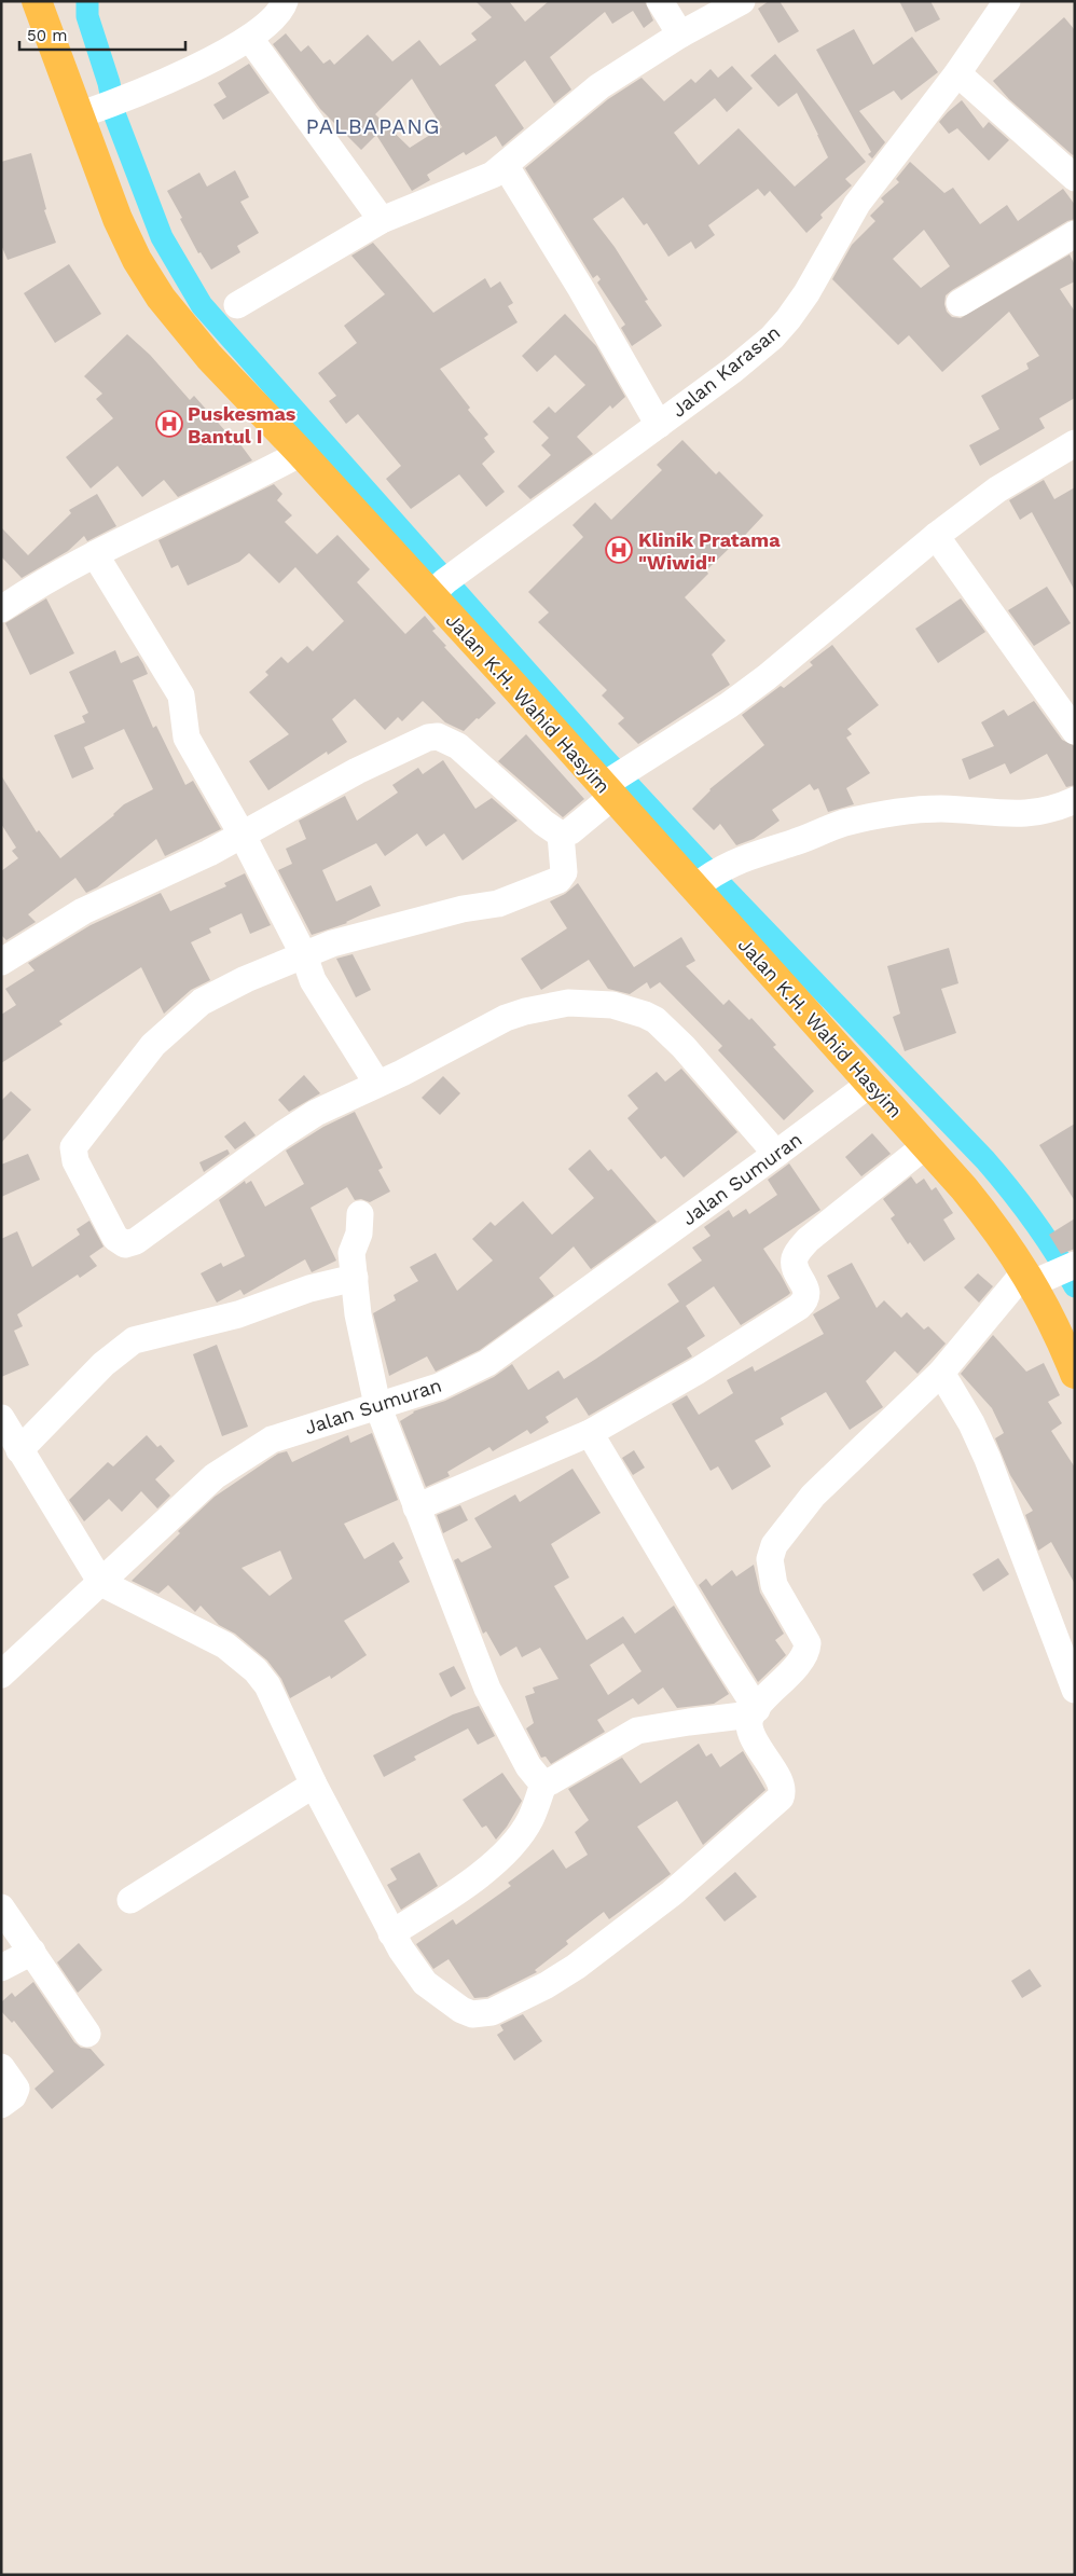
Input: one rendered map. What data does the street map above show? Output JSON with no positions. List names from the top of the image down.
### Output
{
  "streets": {
    "main road": ["Jalan K.H. Wahid Hasyim"],
    "street": ["Jalan Karasan", "Jalan Sumuran"]
  },
  "crossings": [
    ["Jalan Karasan", "Jalan K.H. Wahid Hasyim"],
    ["Jalan K.H. Wahid Hasyim", "Jalan Sumuran"]
  ],
  "districts": ["PALBAPANG"],
  "places": {
    "hospital": ["Puskesmas Bantul I", "Klinik Pratama \"Wiwid\""]
  },
  "scale_bar": "50 m"
}
